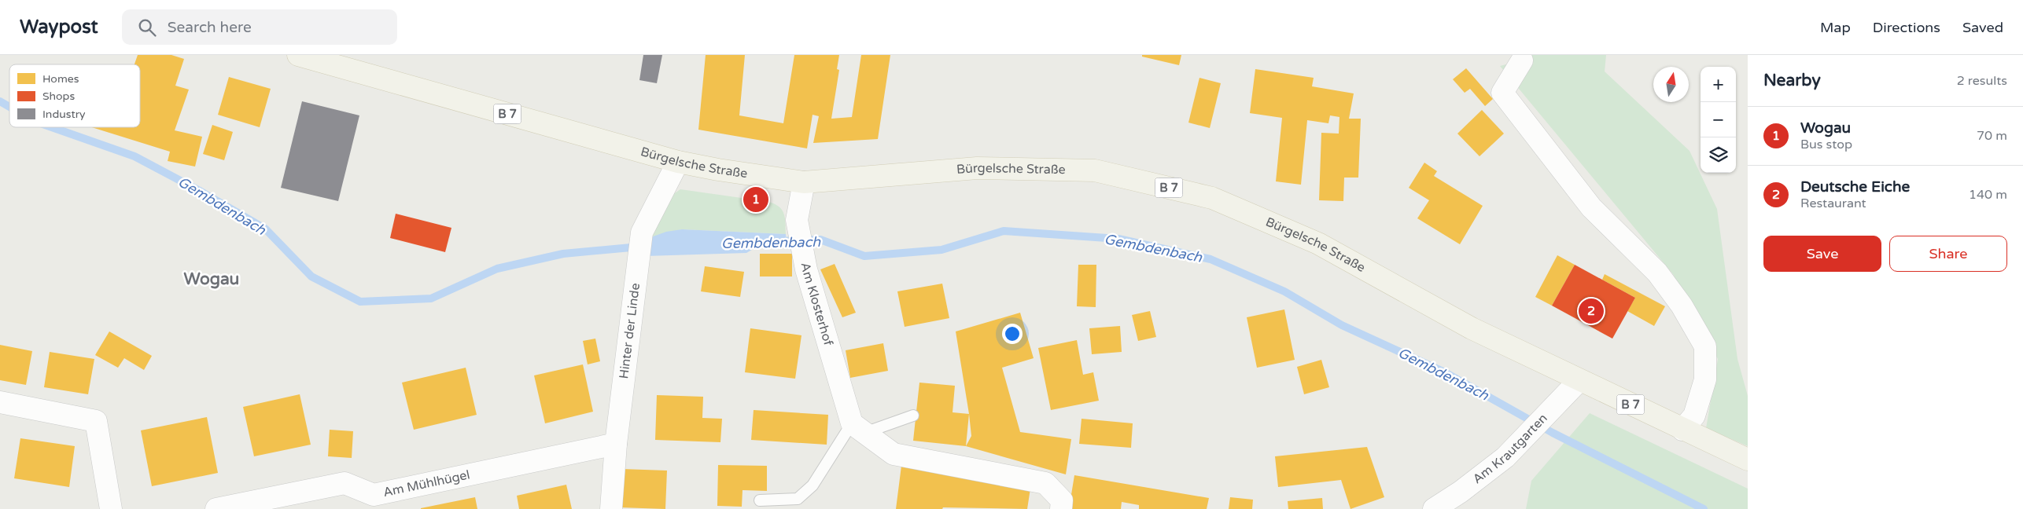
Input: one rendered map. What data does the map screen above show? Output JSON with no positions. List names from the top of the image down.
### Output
{
  "streets": {
    "main road": ["B 7", "Bürgelsche Straße"],
    "street": [
      "Am Klosterhof",
      "Hinter der Linde",
      "Am Krautgarten",
      "Am Mühlhügel"
    ]
  },
  "crossings": [
    ["B 7", "Bürgelsche Straße"],
    ["Bürgelsche Straße", "Am Klosterhof"],
    ["Bürgelsche Straße", "Hinter der Linde"],
    ["Bürgelsche Straße", "Am Krautgarten"],
    ["Hinter der Linde", "Am Mühlhügel"]
  ],
  "districts": ["Wogau"],
  "water": ["Gembdenbach"],
  "legend": ["Homes", "Shops", "Industry"],
  "north": "top",
  "page": {
    "header": "Waypost",
    "search": "Search here",
    "nav": ["Map", "Directions", "Saved"],
    "heading": ["Nearby", "2 results"],
    "map_buttons": ["+", "−"],
    "list": [
      {
        "mark": "1",
        "name": "Wogau",
        "note": "Bus stop",
        "value": "70 m"
      },
      {
        "mark": "2",
        "name": "Deutsche Eiche",
        "note": "Restaurant",
        "value": "140 m"
      }
    ],
    "pins": ["1", "2"],
    "buttons": ["Save", "Share"]
  }
}
